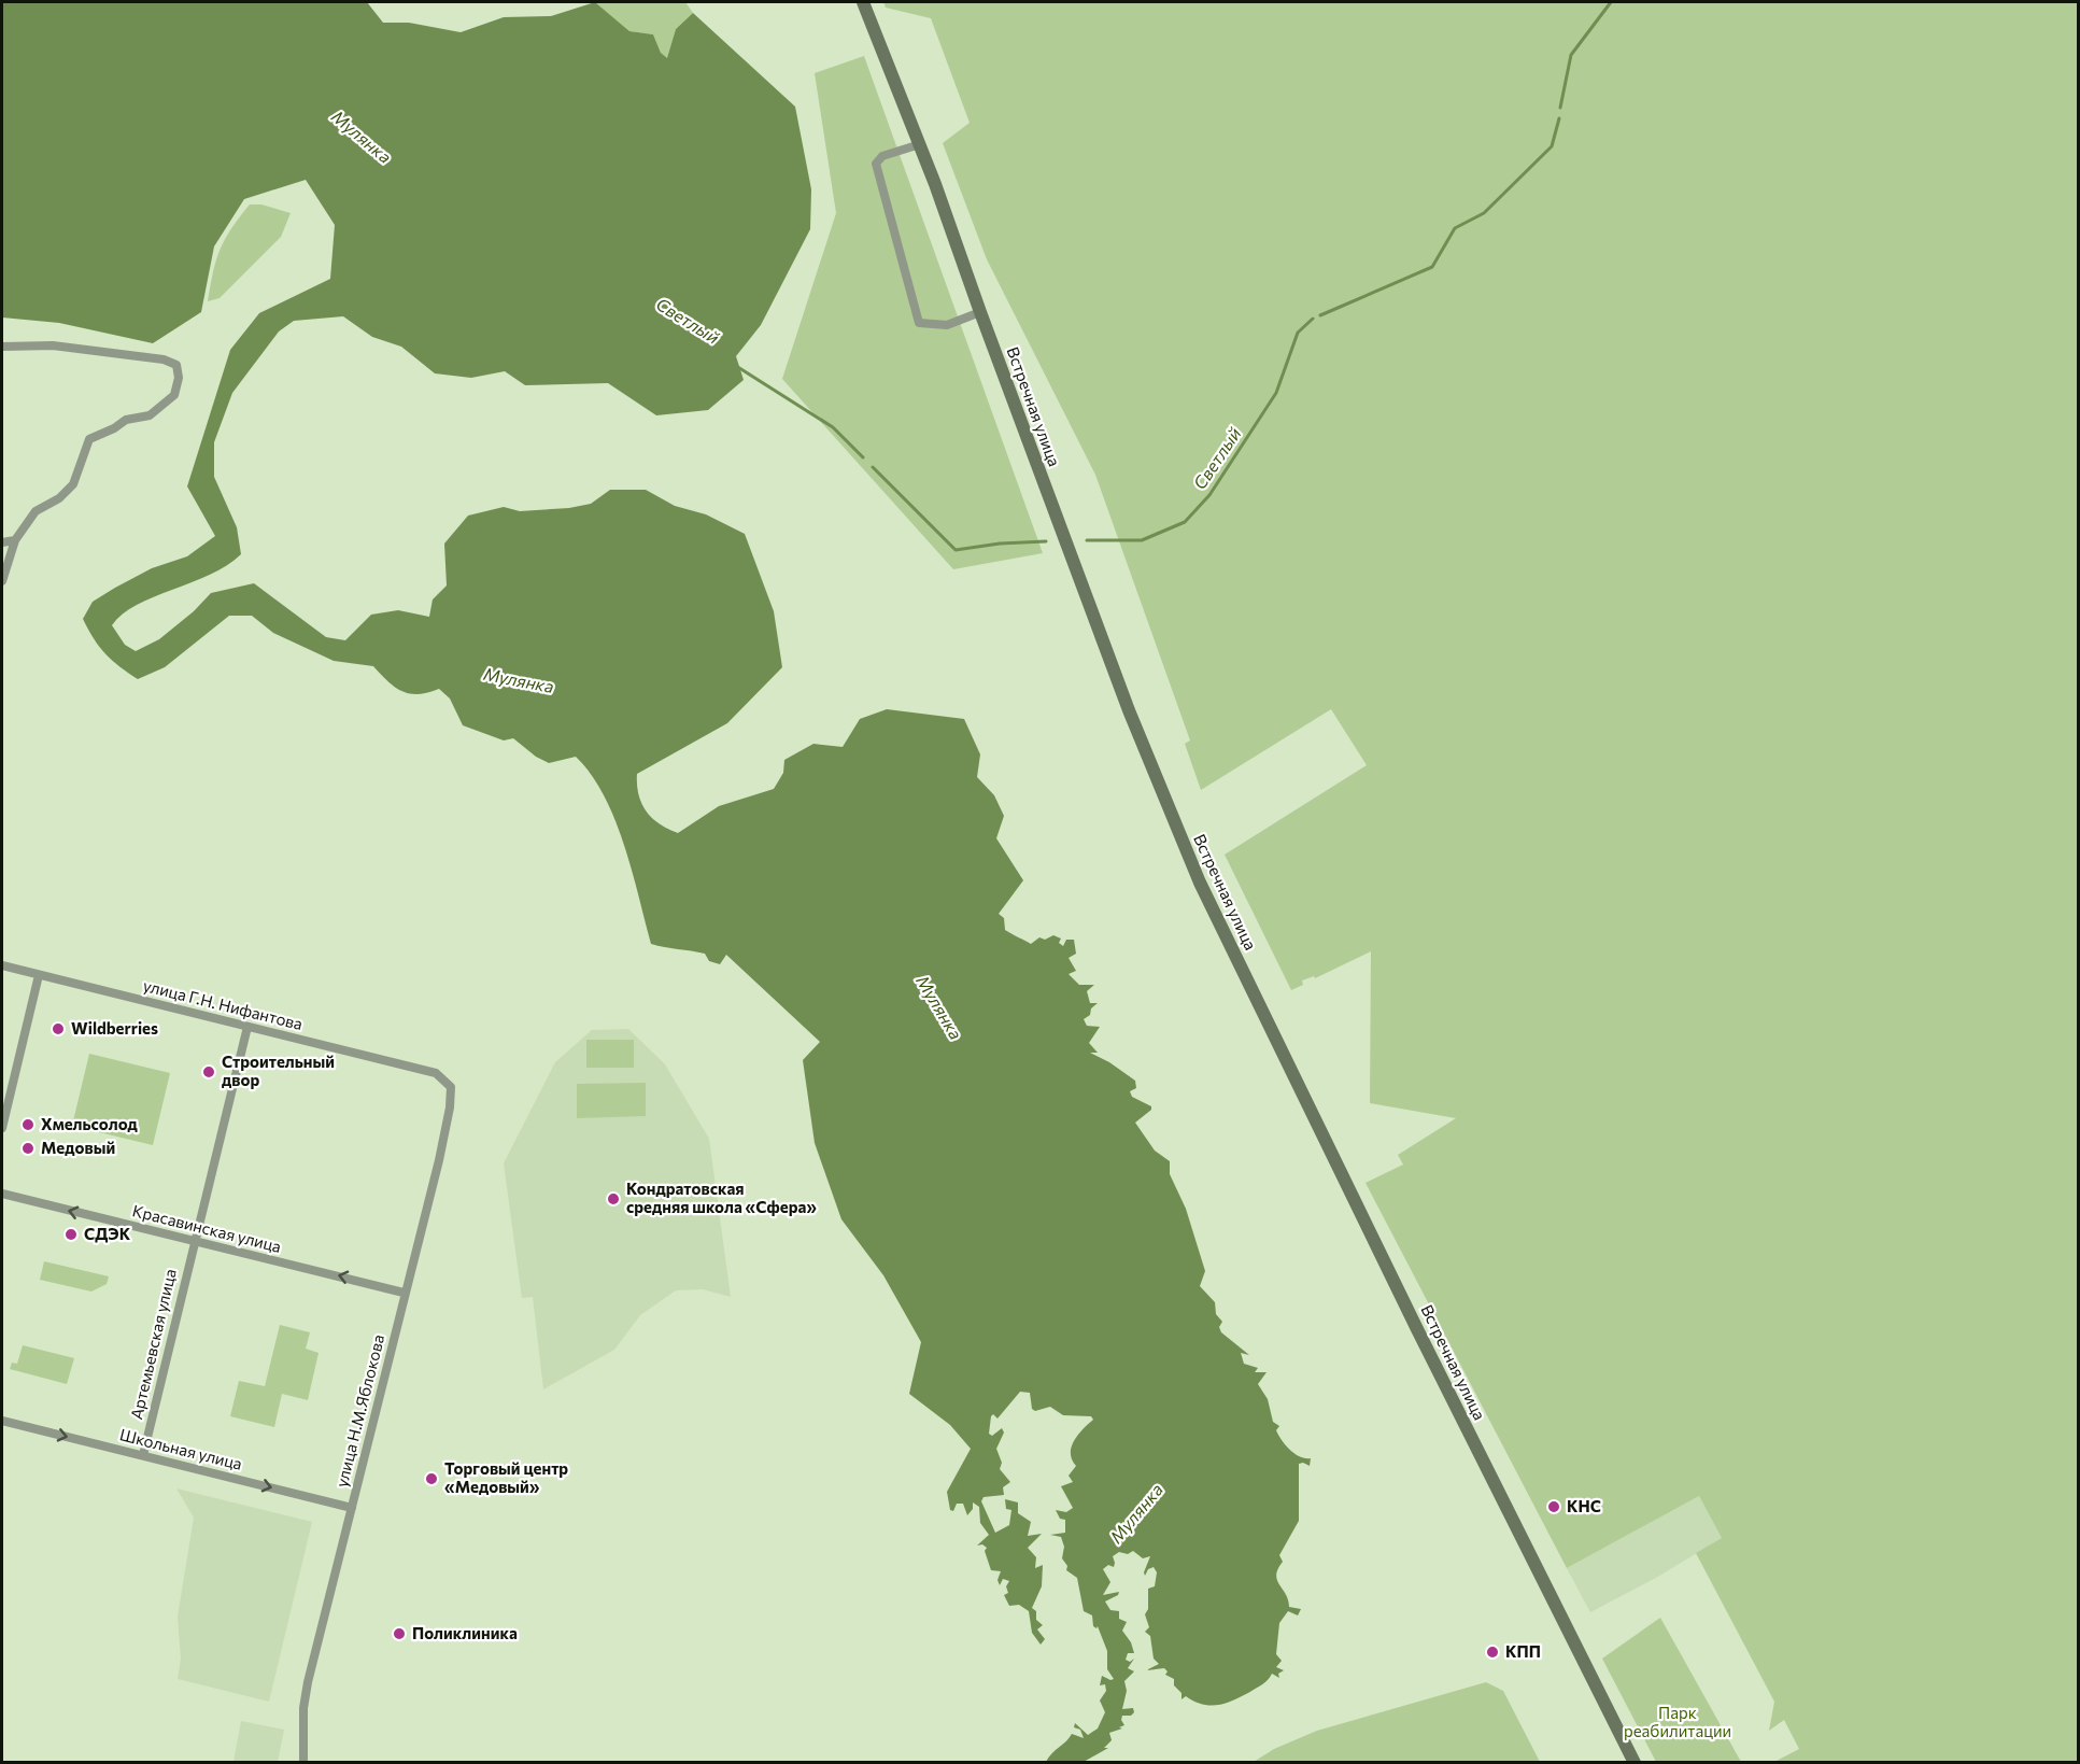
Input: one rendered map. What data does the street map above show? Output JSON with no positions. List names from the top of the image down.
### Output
{
  "streets": {
    "main road": ["Встречная улица"],
    "street": [
      "улица Г.Н. Нифантова",
      "Красавинская улица",
      "Артемьевская улица",
      "улица Н.М.Яблокова",
      "Школьная улица"
    ]
  },
  "crossings": [
    ["улица Г.Н. Нифантова", "Артемьевская улица"],
    ["улица Г.Н. Нифантова", "улица Н.М.Яблокова"],
    ["Красавинская улица", "Артемьевская улица"],
    ["Красавинская улица", "улица Н.М.Яблокова"],
    ["Артемьевская улица", "Школьная улица"],
    ["улица Н.М.Яблокова", "Школьная улица"]
  ],
  "one_way": ["Красавинская улица", "Школьная улица"],
  "water": ["Мулянка", "Светлый"],
  "parks": ["Парк реабилитации"],
  "places": [
    "Wildberries",
    "Строительный двор",
    "Хмельсолод",
    "Медовый",
    "Кондратовская средняя школа «Сфера»",
    "СДЭК",
    "Торговый центр «Медовый»",
    "КНС",
    "Поликлиника",
    "КПП"
  ]
}
